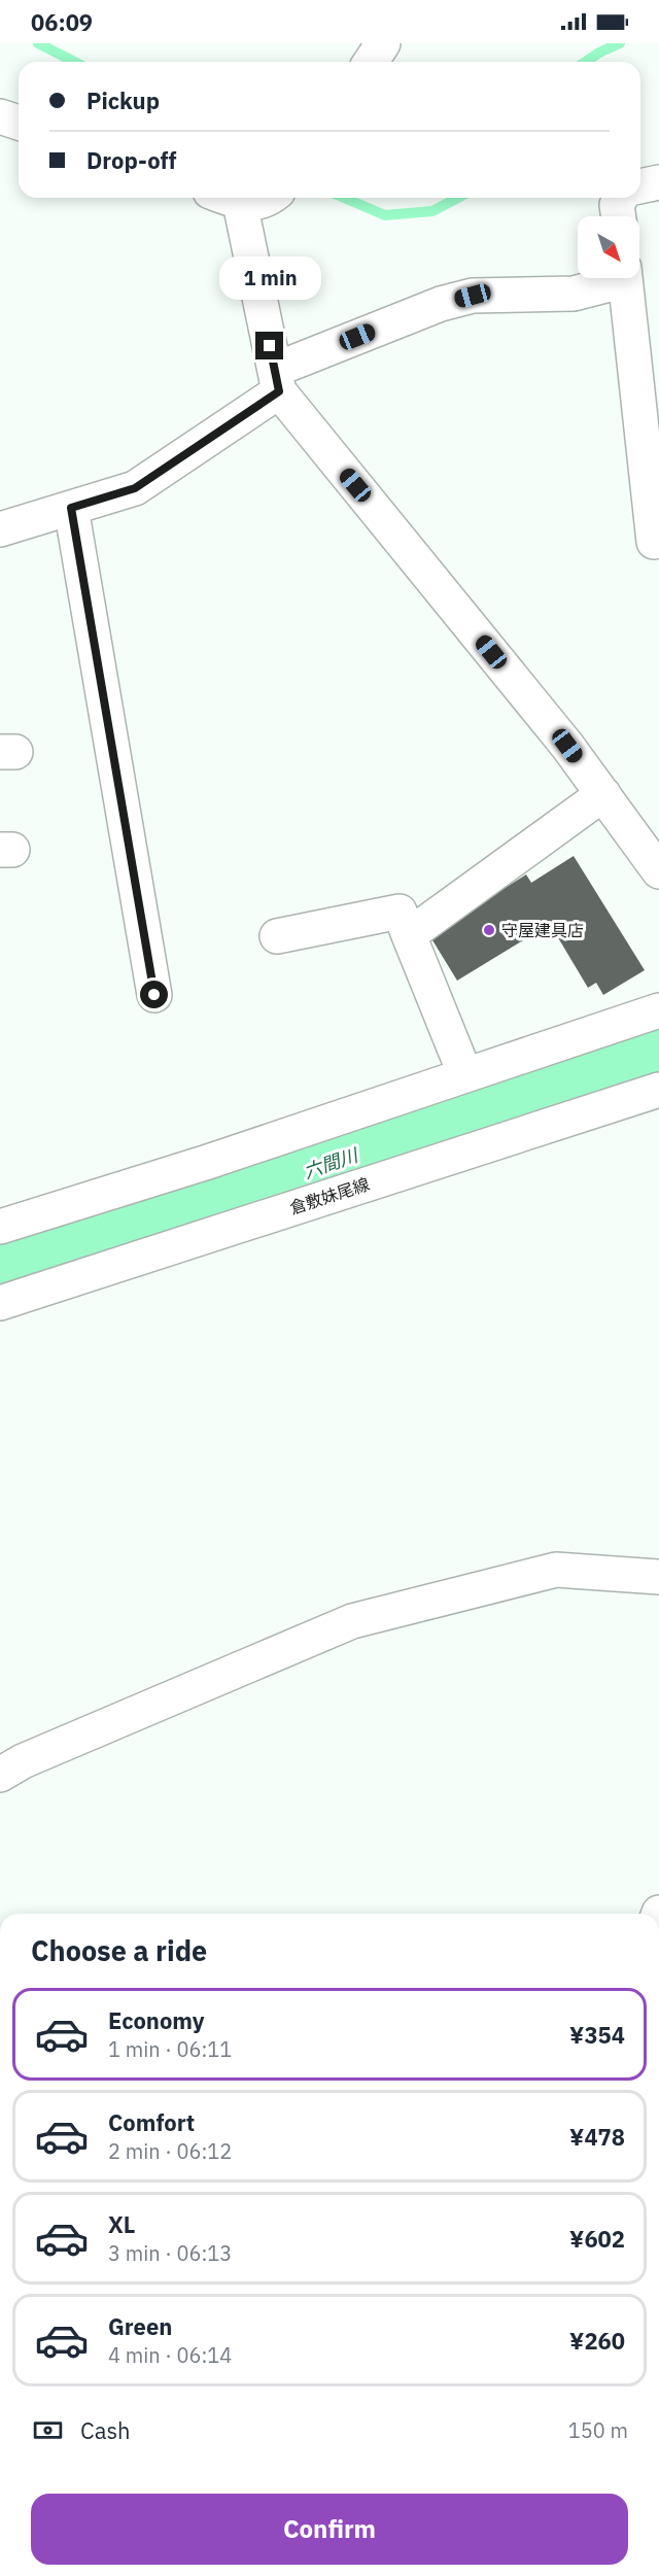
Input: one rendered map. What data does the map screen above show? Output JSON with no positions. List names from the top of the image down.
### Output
{
  "streets": {
    "street": ["倉敷妹尾線"]
  },
  "water": ["六間川"],
  "places": ["守屋建具店"],
  "north": "bottom right",
  "page": {
    "status": "06:09",
    "banner": ["Pickup", "Drop-off"],
    "bubble": "1 min",
    "heading": "Choose a ride",
    "list": [
      {
        "name": "Economy",
        "note": "1 min · 06:11",
        "value": "¥354"
      },
      {
        "name": "Comfort",
        "note": "2 min · 06:12",
        "value": "¥478"
      },
      {
        "name": "XL",
        "note": "3 min · 06:13",
        "value": "¥602"
      },
      {
        "name": "Green",
        "note": "4 min · 06:14",
        "value": "¥260"
      }
    ],
    "pay": ["Cash", "150 m"],
    "buttons": "Confirm"
  }
}
